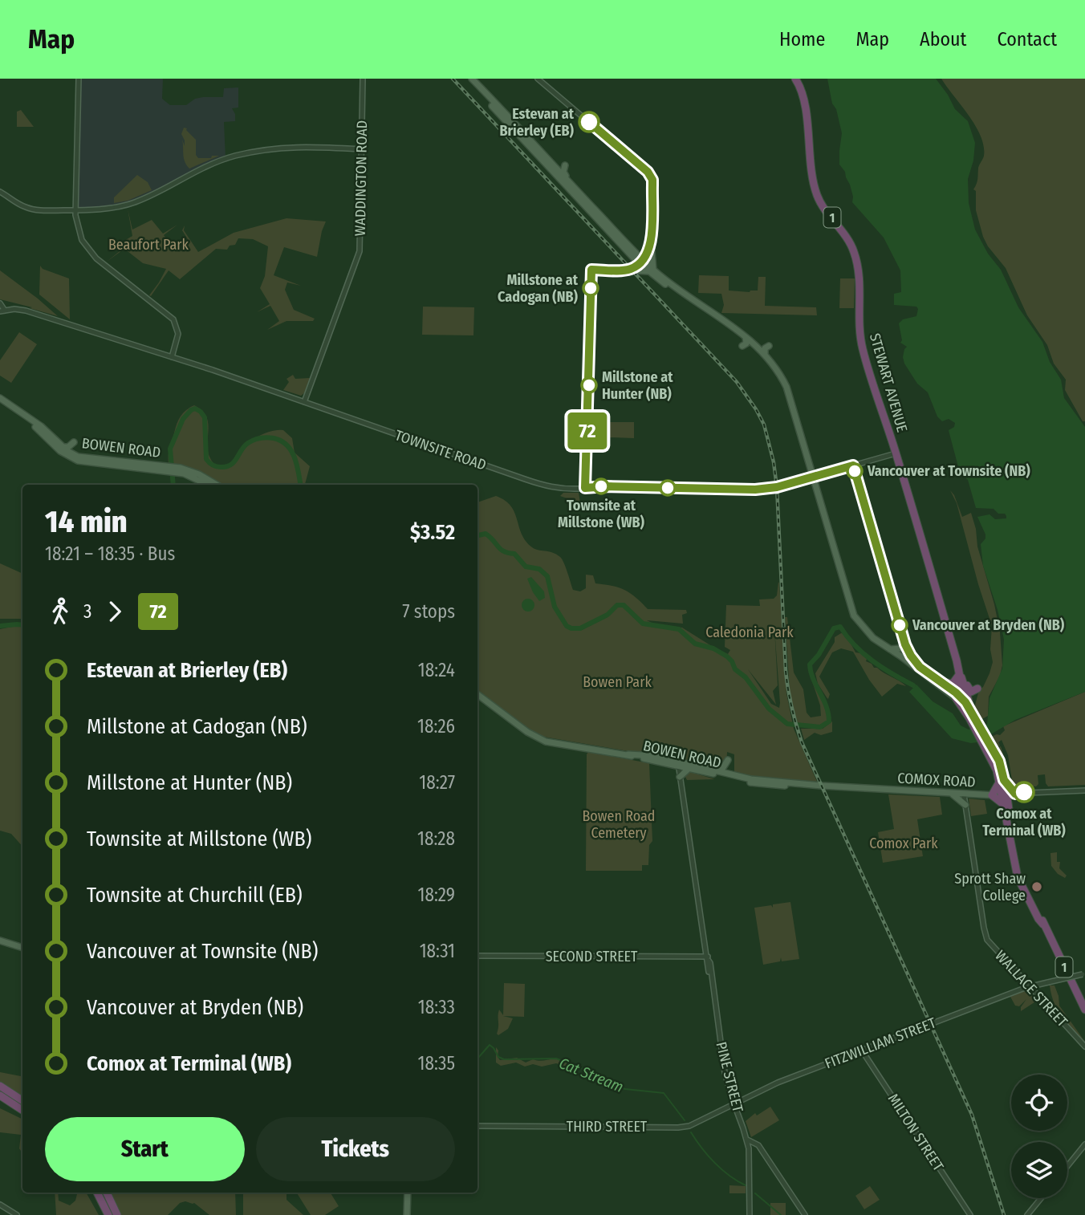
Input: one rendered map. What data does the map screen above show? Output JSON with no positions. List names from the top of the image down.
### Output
{
  "streets": {
    "highway": ["1", "STEWART AVENUE"],
    "main road": ["BOWEN ROAD", "COMOX ROAD"],
    "street": [
      "WADDINGTON ROAD",
      "TOWNSITE ROAD",
      "SECOND STREET",
      "WALLACE STREET",
      "FITZWILLIAM STREET",
      "PINE STREET",
      "THIRD STREET",
      "MILTON STREET"
    ]
  },
  "crossings": [
    ["WADDINGTON ROAD", "TOWNSITE ROAD"],
    ["1", "STEWART AVENUE"],
    ["1", "COMOX ROAD"],
    ["STEWART AVENUE", "TOWNSITE ROAD"],
    ["BOWEN ROAD", "COMOX ROAD"],
    ["BOWEN ROAD", "PINE STREET"],
    ["COMOX ROAD", "WALLACE STREET"],
    ["SECOND STREET", "PINE STREET"],
    ["WALLACE STREET", "FITZWILLIAM STREET"],
    ["FITZWILLIAM STREET", "PINE STREET"],
    ["FITZWILLIAM STREET", "THIRD STREET"],
    ["FITZWILLIAM STREET", "MILTON STREET"],
    ["PINE STREET", "THIRD STREET"]
  ],
  "water": ["Cat Stream"],
  "parks": [
    "Beaufort Park",
    "Caledonia Park",
    "Bowen Park",
    "Bowen Road Cemetery",
    "Comox Park"
  ],
  "places": [
    "Estevan at Brierley (EB)",
    "Millstone at Cadogan (NB)",
    "Millstone at Hunter (NB)",
    "Vancouver at Townsite (NB)",
    "Townsite at Millstone (WB)",
    "Vancouver at Bryden (NB)",
    "Comox at Terminal (WB)",
    "Sprott Shaw College"
  ],
  "lines": ["bus line 72"],
  "page": {
    "header": "Map",
    "nav": [
      "Home",
      "Map",
      "About",
      "Contact"
    ],
    "on_map": "72",
    "heading": ["14 min", "18:21 – 18:35 · Bus", "$3.52"],
    "legs": ["3", "72", "7 stops"],
    "list": [
      {
        "name": "Estevan at Brierley (EB)",
        "value": "18:24"
      },
      {
        "name": "Millstone at Cadogan (NB)",
        "value": "18:26"
      },
      {
        "name": "Millstone at Hunter (NB)",
        "value": "18:27"
      },
      {
        "name": "Townsite at Millstone (WB)",
        "value": "18:28"
      },
      {
        "name": "Townsite at Churchill (EB)",
        "value": "18:29"
      },
      {
        "name": "Vancouver at Townsite (NB)",
        "value": "18:31"
      },
      {
        "name": "Vancouver at Bryden (NB)",
        "value": "18:33"
      },
      {
        "name": "Comox at Terminal (WB)",
        "value": "18:35"
      }
    ],
    "buttons": ["Start", "Tickets"]
  }
}
